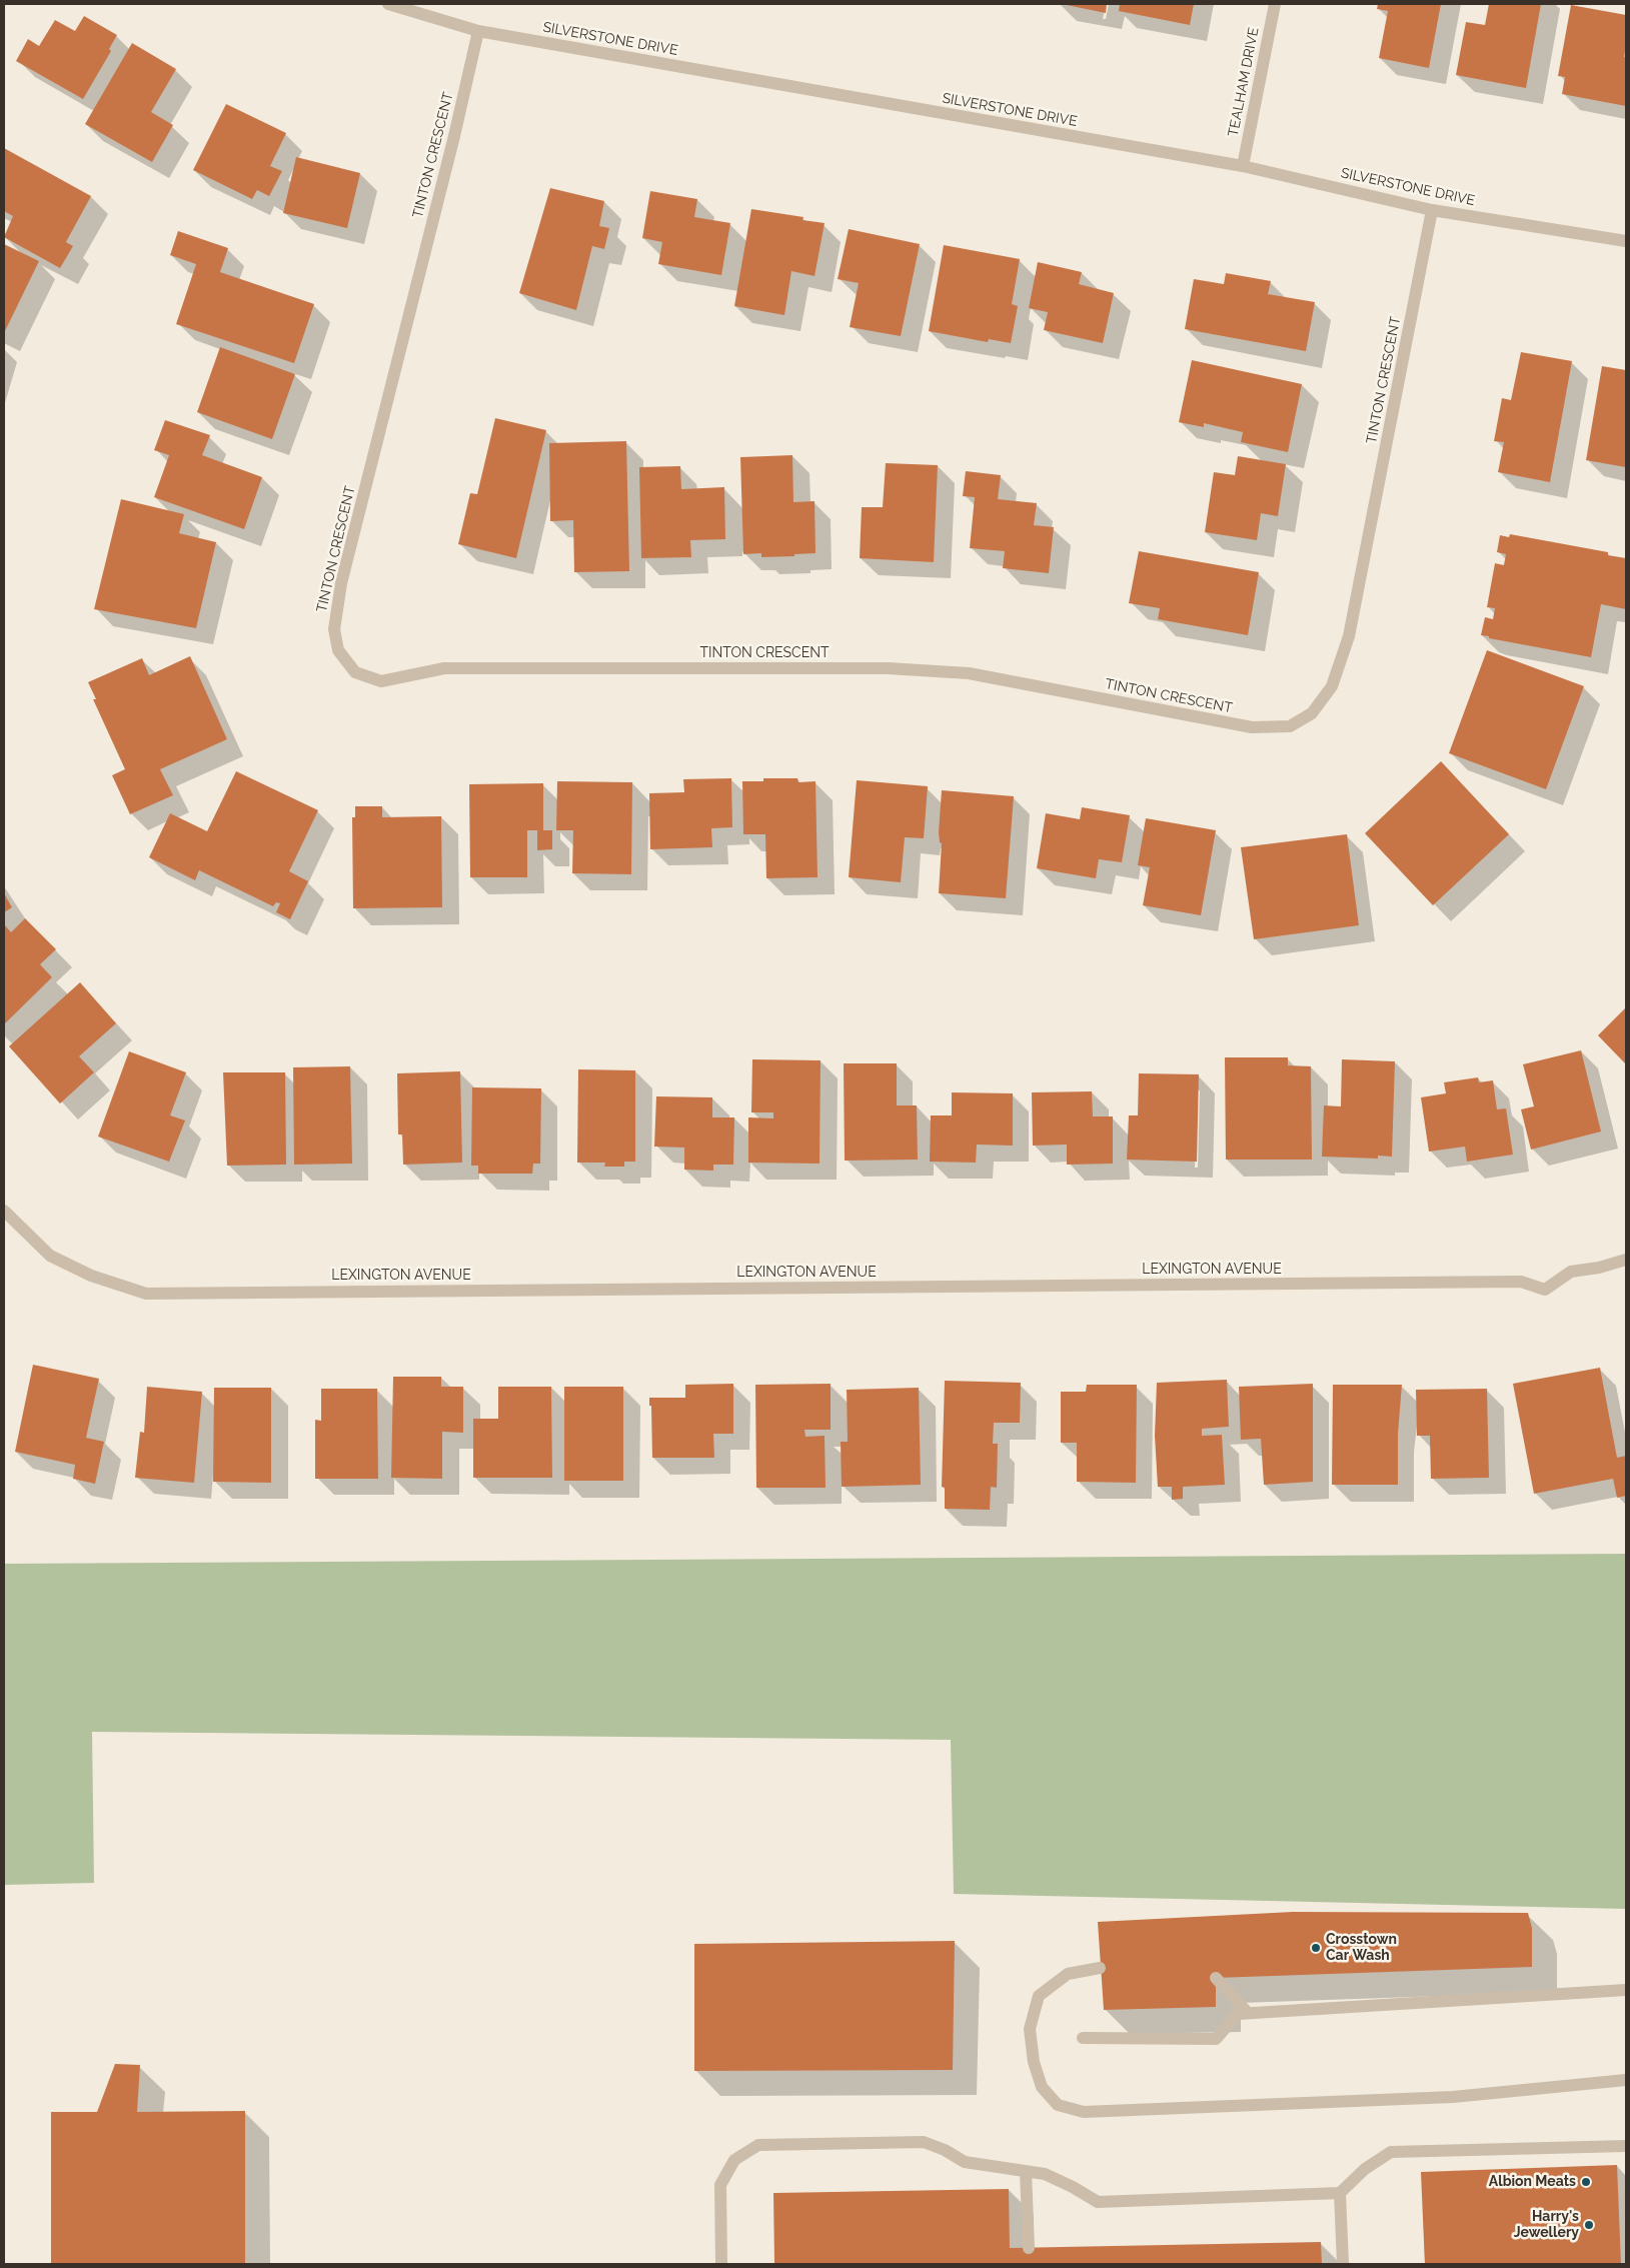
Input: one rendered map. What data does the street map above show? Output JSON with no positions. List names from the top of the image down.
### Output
{
  "streets": {
    "street": [
      "SILVERSTONE DRIVE",
      "TEALHAM DRIVE",
      "TINTON CRESCENT",
      "LEXINGTON AVENUE"
    ]
  },
  "crossings": [
    ["SILVERSTONE DRIVE", "TEALHAM DRIVE"],
    ["SILVERSTONE DRIVE", "TINTON CRESCENT"]
  ],
  "places": ["Crosstown Car Wash", "Albion Meats", "Harry's Jewellery"]
}
